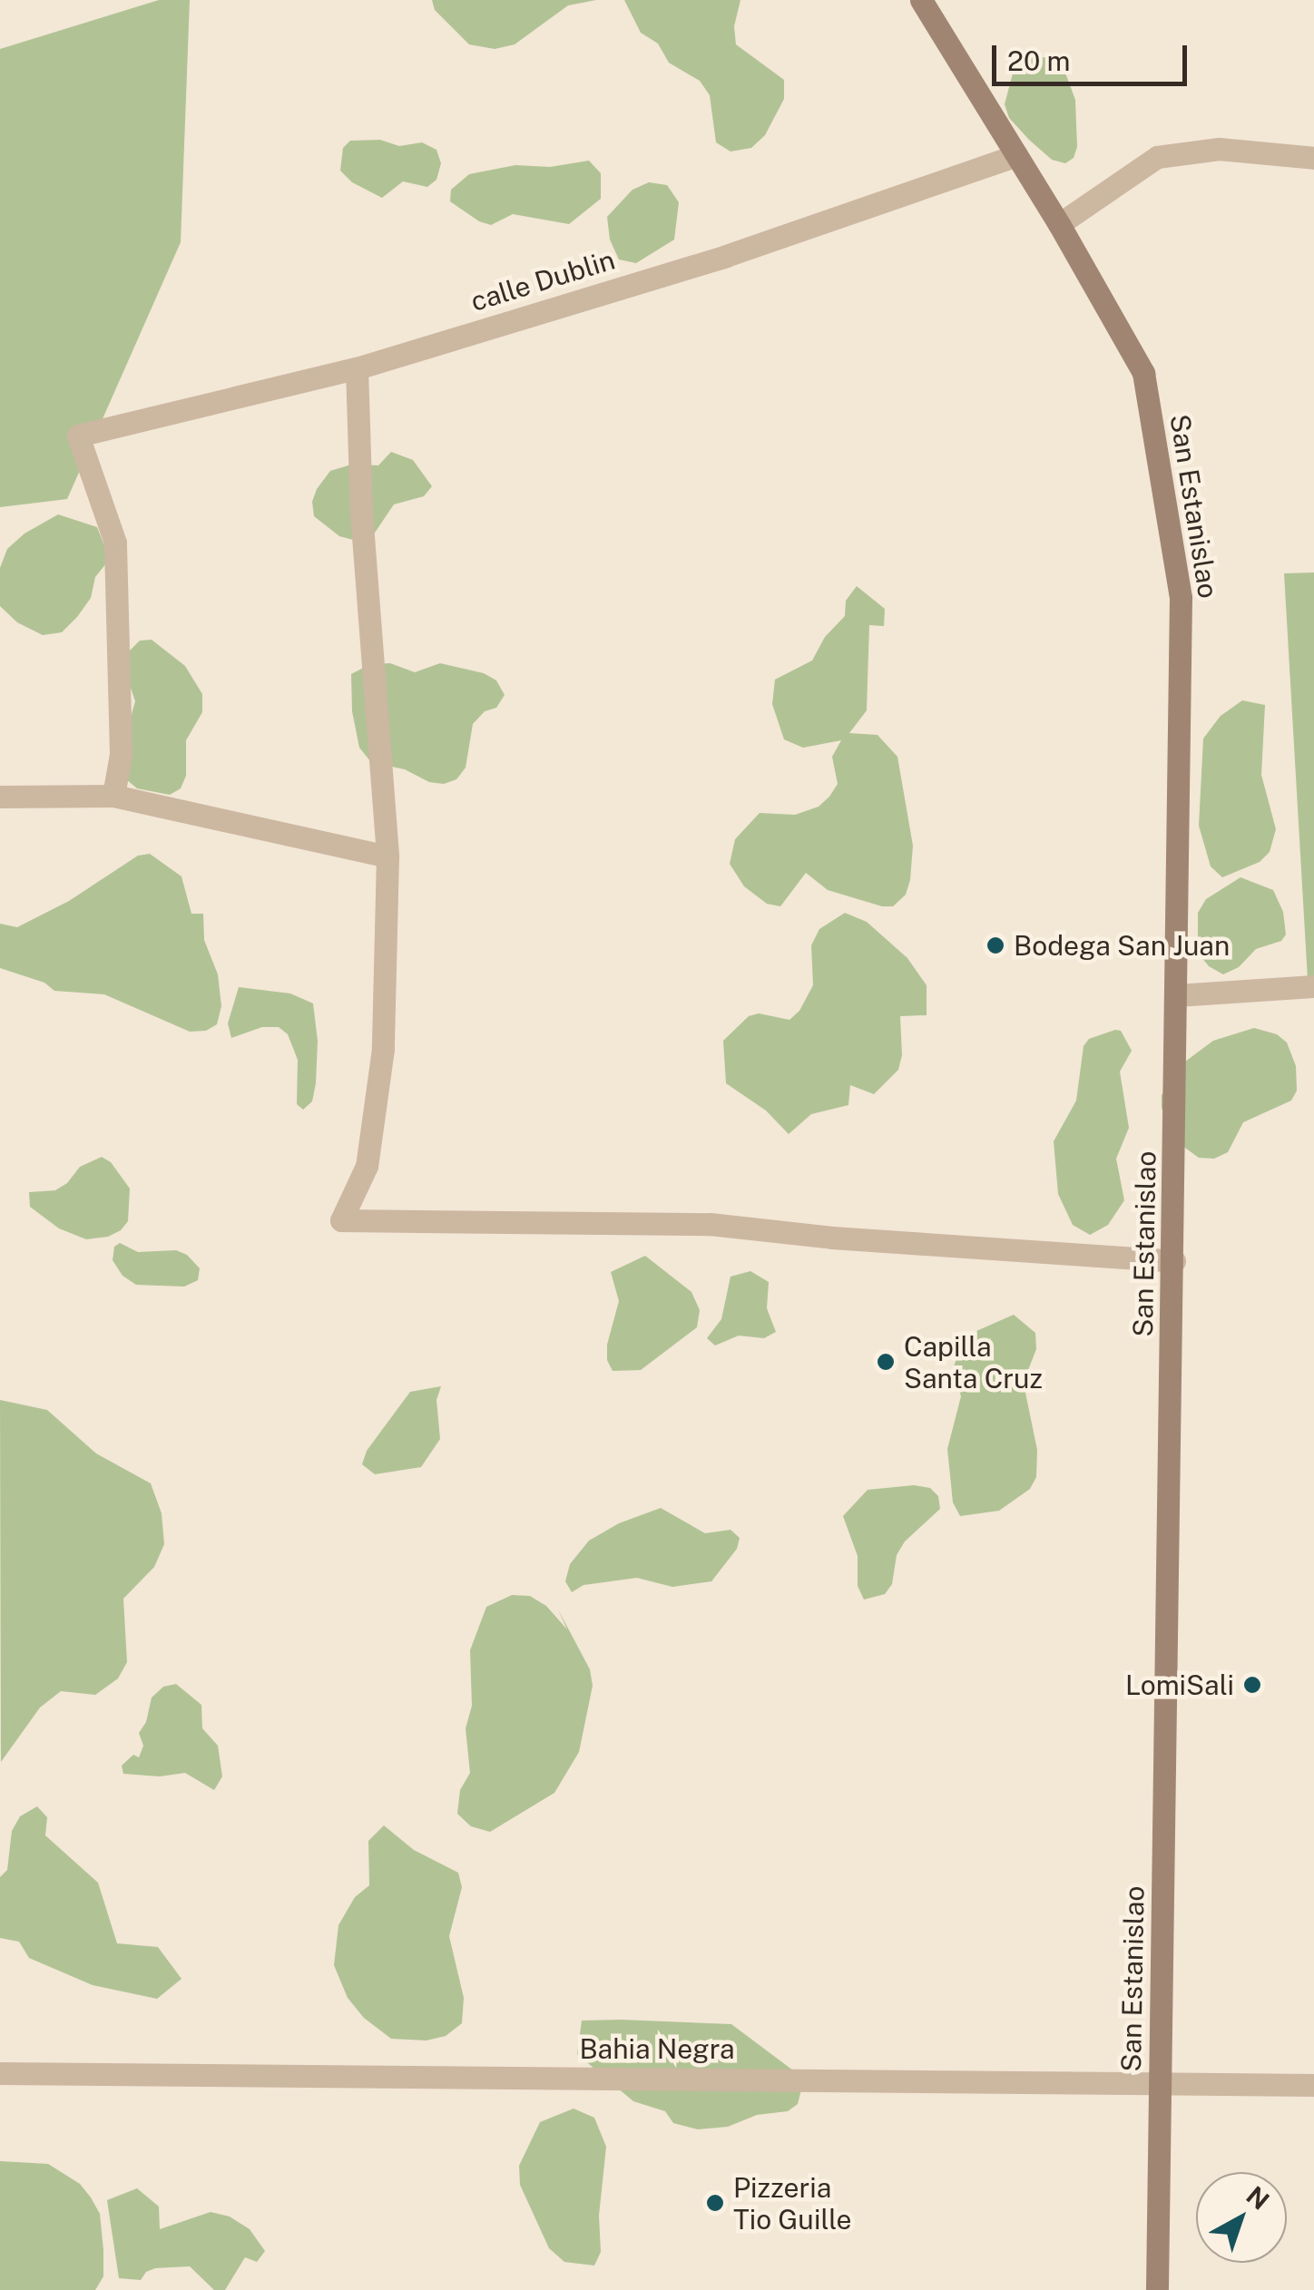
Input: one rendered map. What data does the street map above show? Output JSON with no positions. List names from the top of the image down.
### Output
{
  "streets": {
    "main road": ["San Estanislao"],
    "street": ["calle Dublin", "Bahia Negra"]
  },
  "crossings": [
    ["calle Dublin", "San Estanislao"],
    ["San Estanislao", "Bahia Negra"]
  ],
  "places": [
    "Bodega San Juan",
    "Capilla Santa Cruz",
    "LomiSali",
    "Pizzeria Tio Guille"
  ],
  "scale_bar": "20 m",
  "north": "top right"
}
